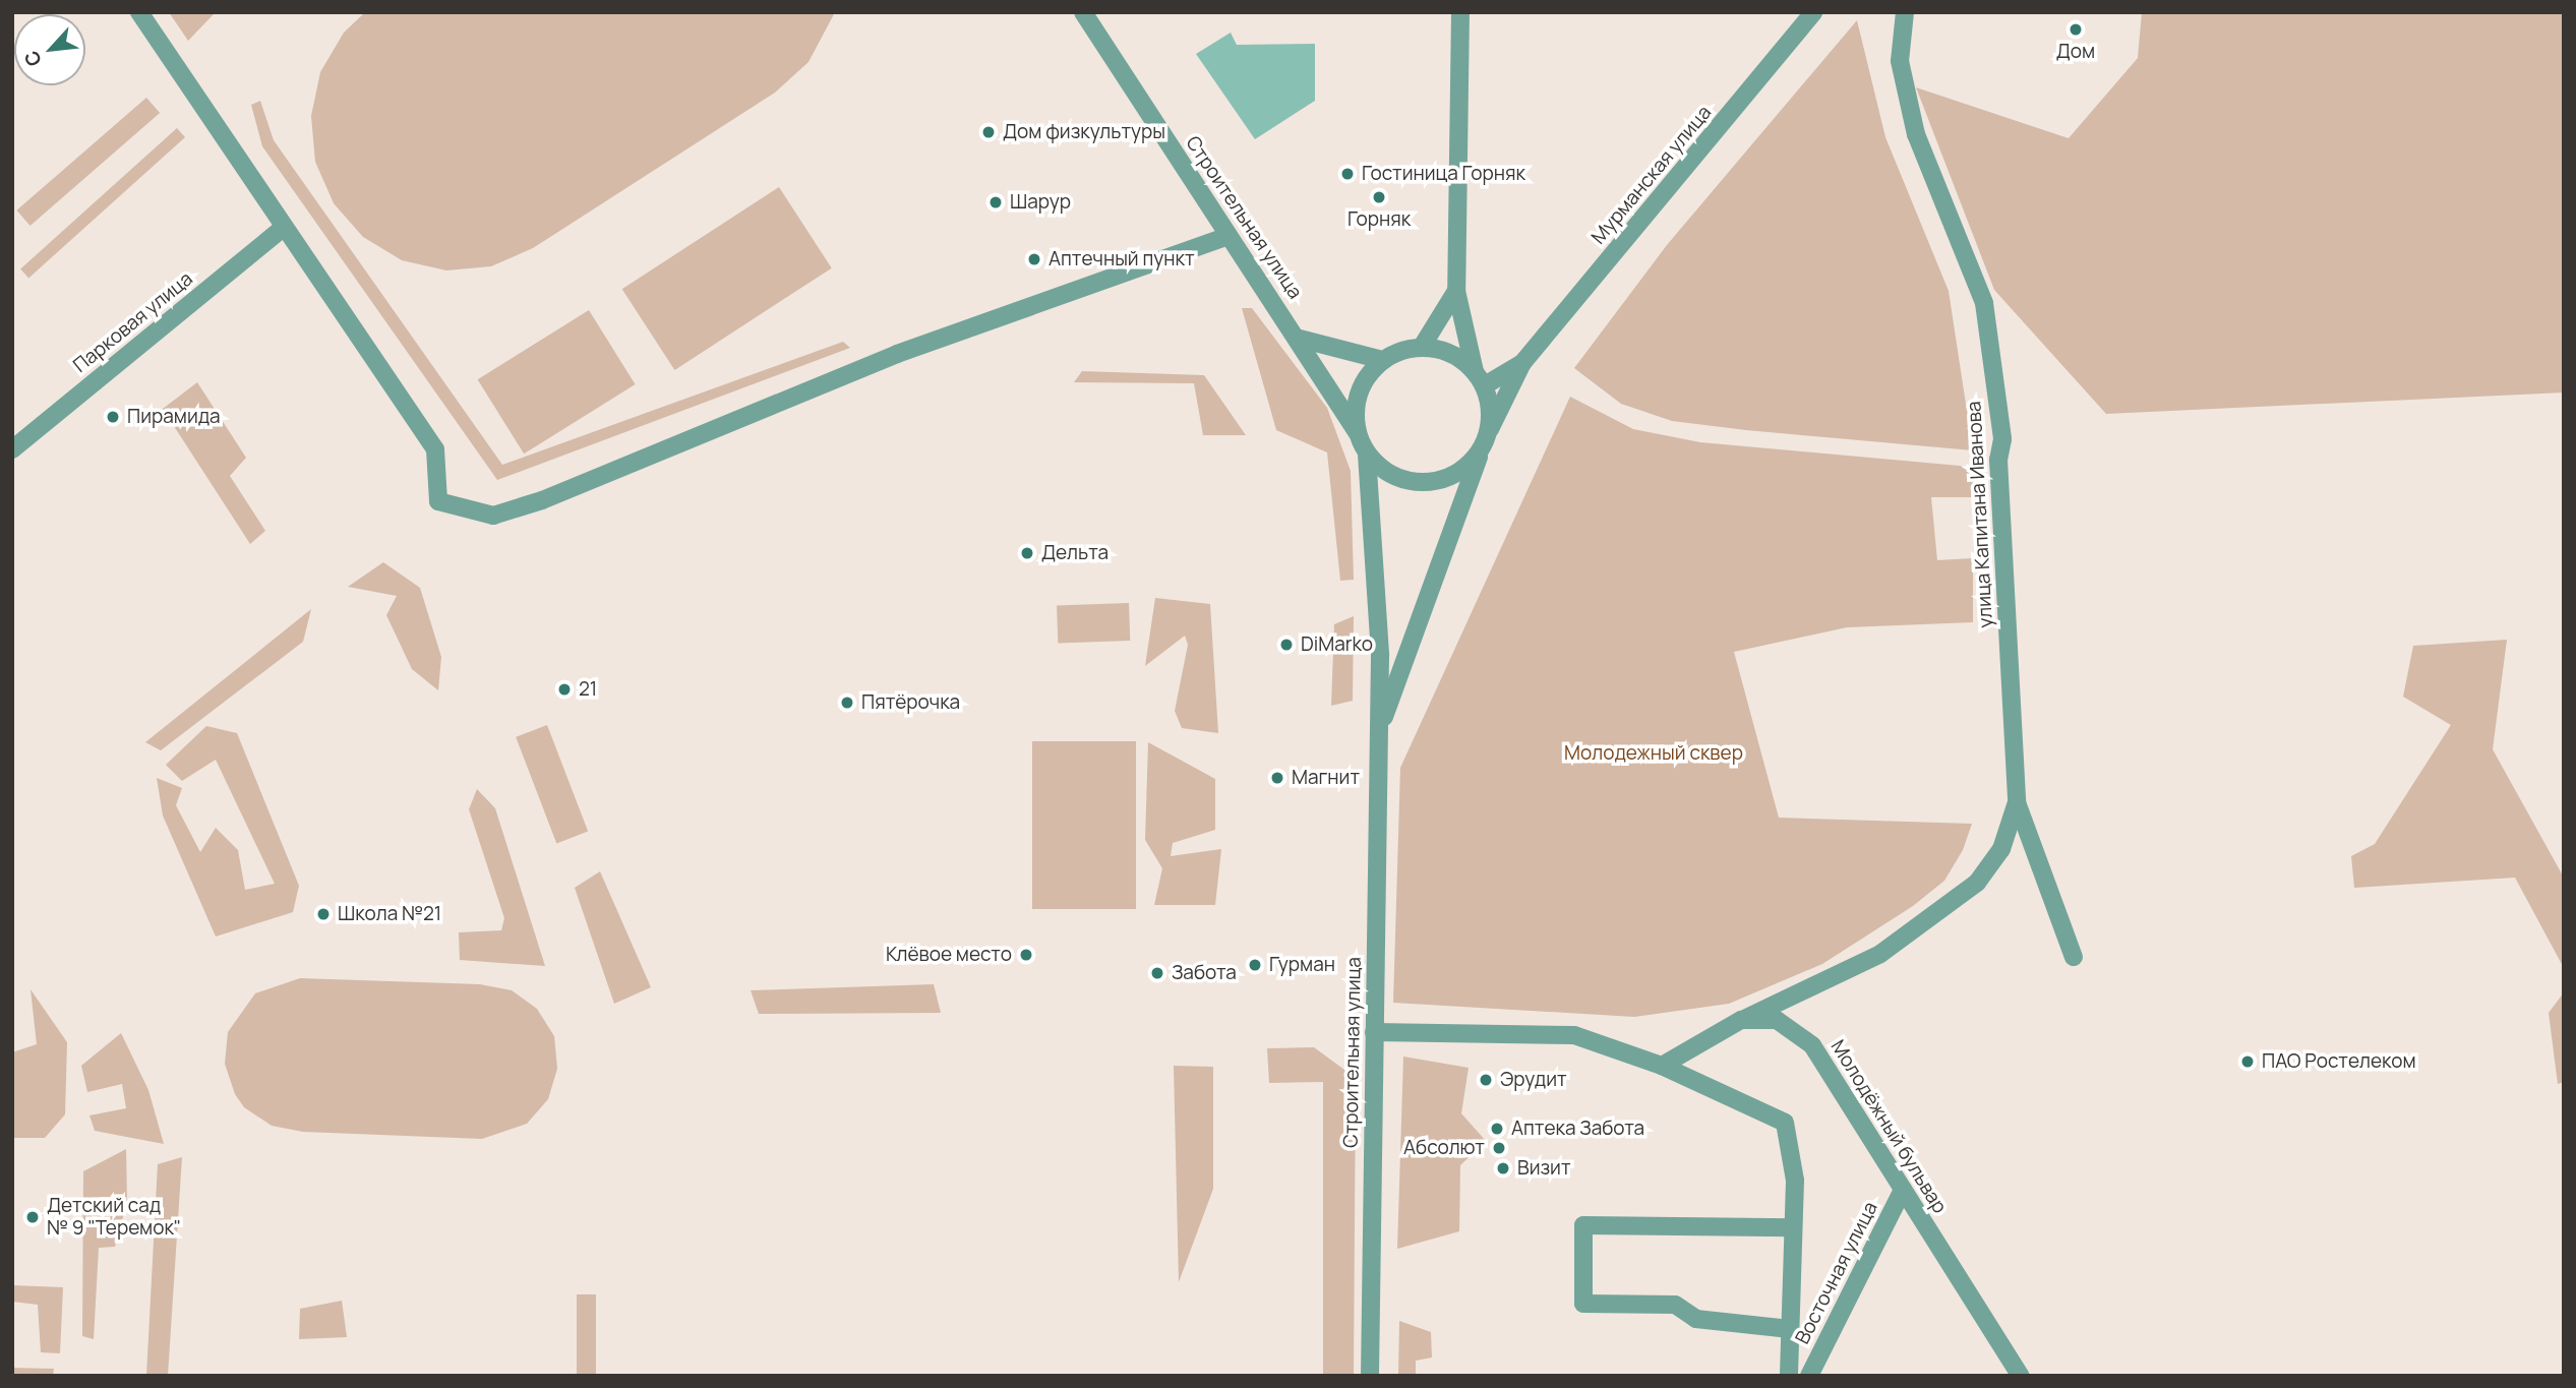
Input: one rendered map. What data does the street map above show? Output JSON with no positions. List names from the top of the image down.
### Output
{
  "streets": {
    "street": [
      "Мурманская улица",
      "Строительная улица",
      "Парковая улица",
      "улица Капитана Иванова",
      "Молодёжный бульвар",
      "Восточная улица"
    ]
  },
  "crossings": [
    ["Молодёжный бульвар", "Восточная улица"]
  ],
  "parks": ["Молодежный сквер"],
  "places": [
    "Дом",
    "Дом физкультуры",
    "Гостиница Горняк",
    "Горняк",
    "Шарур",
    "Аптечный пункт",
    "Пирамида",
    "Дельта",
    "DiMarko",
    "21",
    "Пятёрочка",
    "Магнит",
    "Школа №21",
    "Клёвое место",
    "Гурман",
    "Забота",
    "ПАО Ростелеком",
    "Эрудит",
    "Аптека Забота",
    "Абсолют",
    "Визит",
    "Детский сад № 9 \"Теремок\""
  ],
  "north": "bottom left"
}
